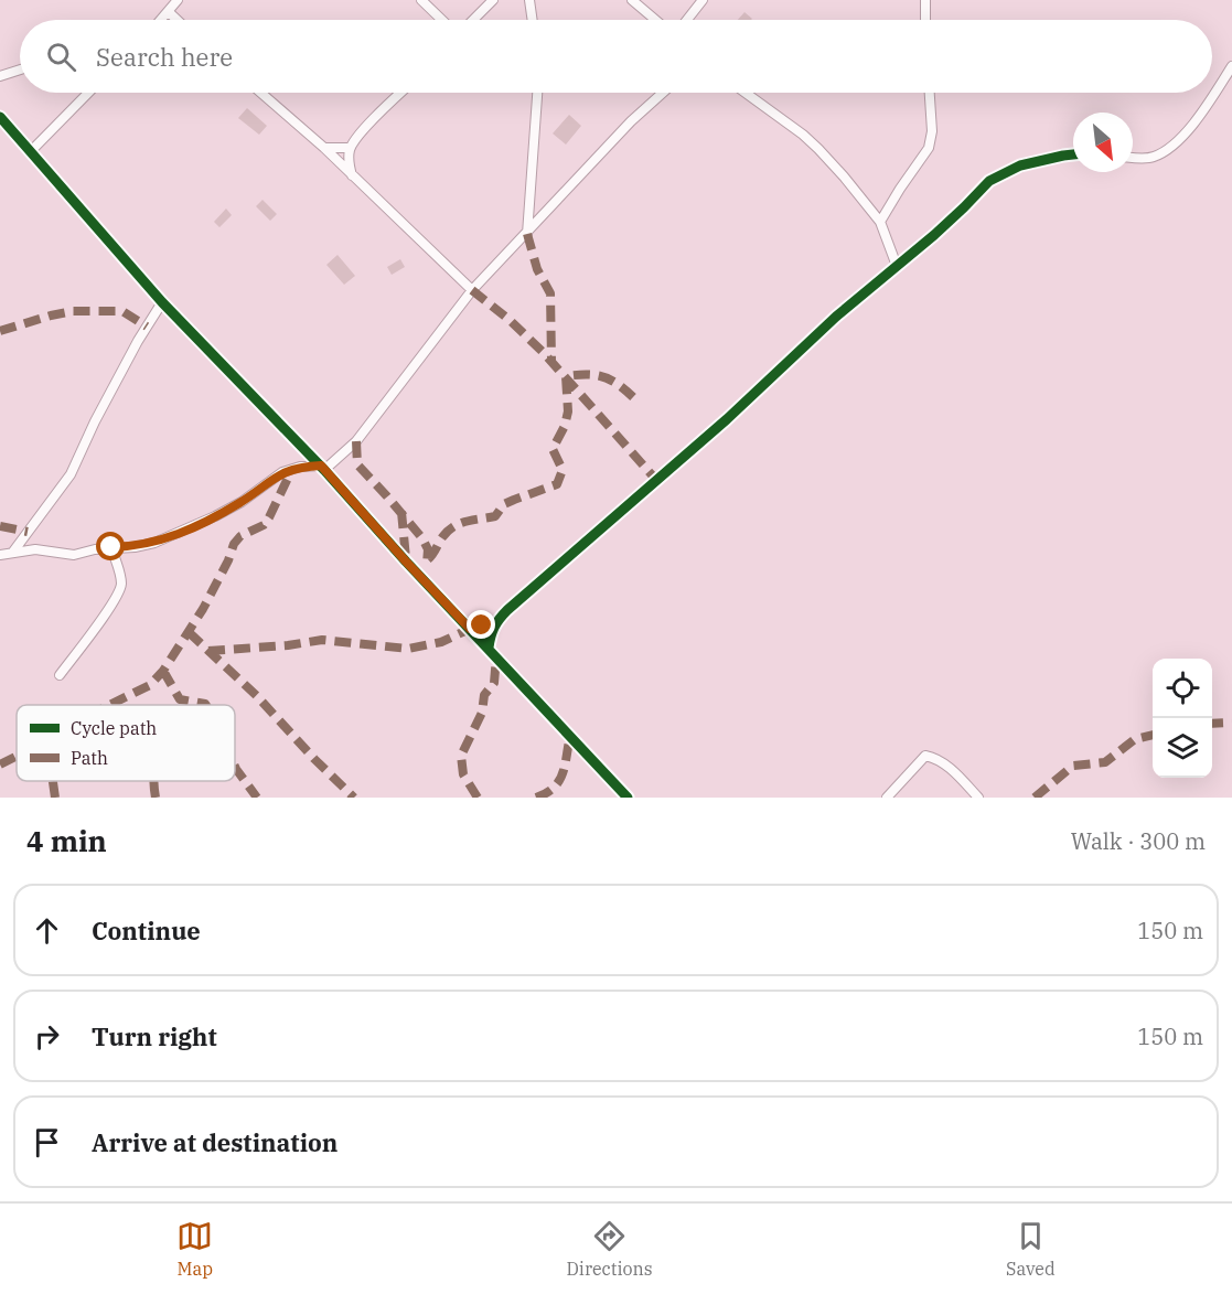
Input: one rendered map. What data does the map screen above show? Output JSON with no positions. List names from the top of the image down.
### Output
{
  "legend": ["Cycle path", "Path"],
  "north": "bottom right",
  "page": {
    "search": "Search here",
    "heading": ["4 min", "Walk · 300 m"],
    "list": [
      ["Continue", "150 m"],
      ["Turn right", "150 m"],
      "Arrive at destination"
    ],
    "nav": ["Map", "Directions", "Saved"]
  }
}
